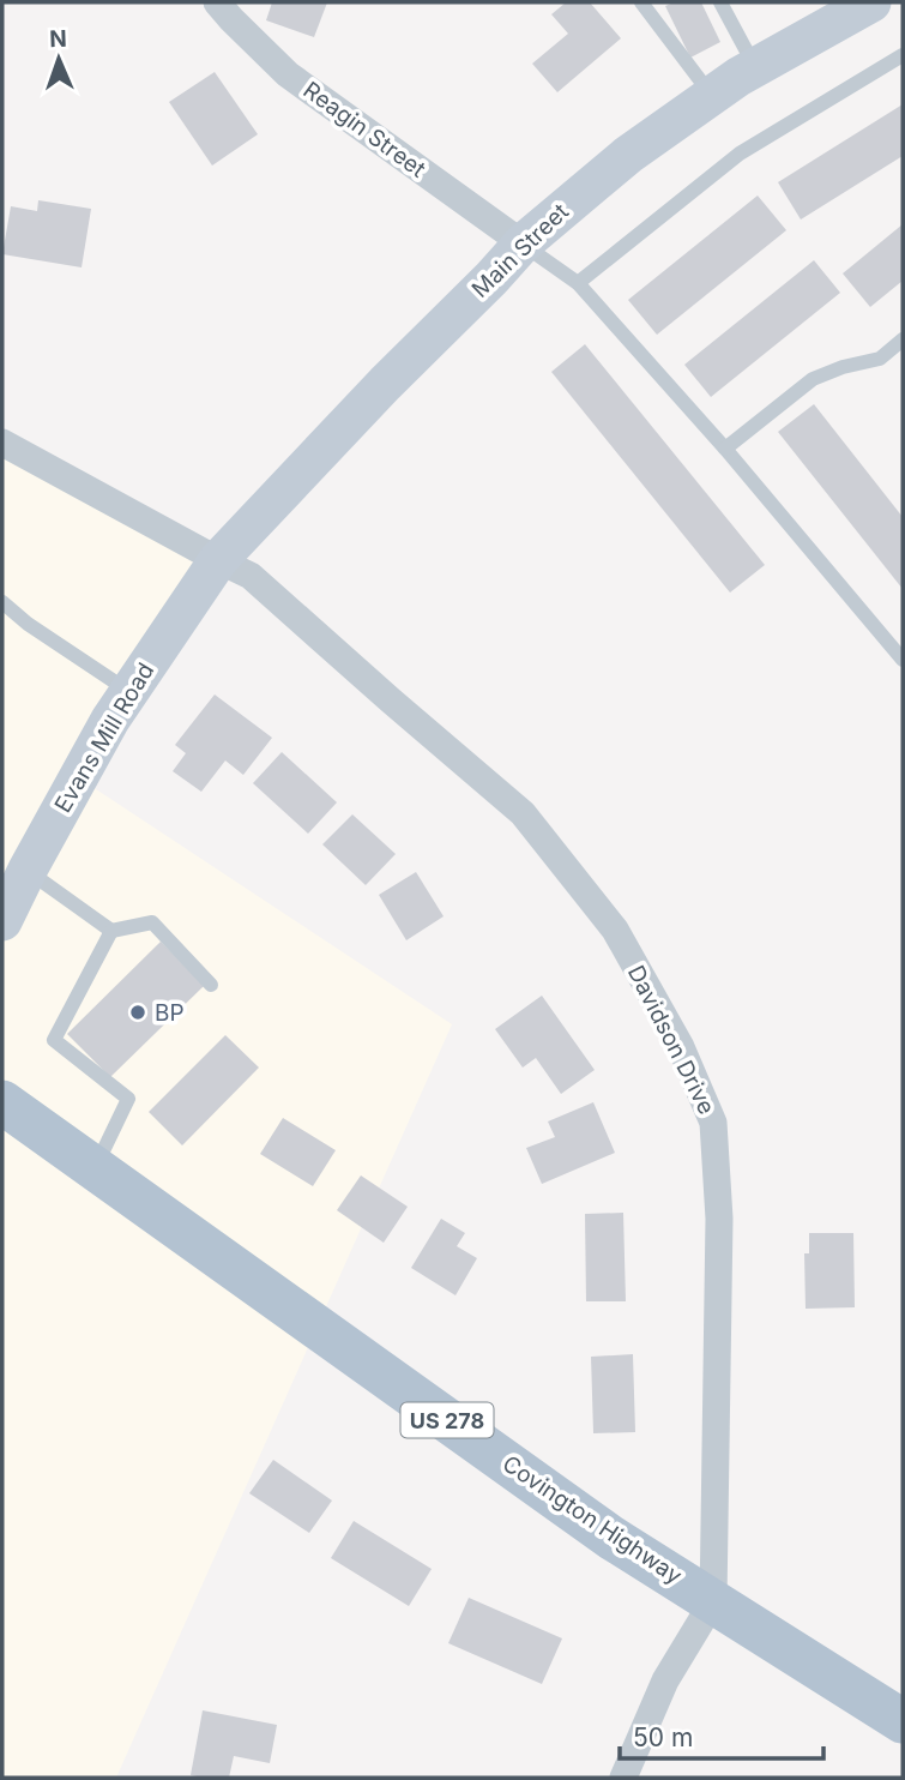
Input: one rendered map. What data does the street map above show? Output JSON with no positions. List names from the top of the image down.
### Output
{
  "streets": {
    "main road": [
      "Main Street",
      "Evans Mill Road",
      "US 278",
      "Covington Highway"
    ],
    "street": ["Reagin Street", "Davidson Drive"]
  },
  "crossings": [
    ["Reagin Street", "Main Street"],
    ["Main Street", "Evans Mill Road"],
    ["Main Street", "Davidson Drive"],
    ["Evans Mill Road", "Davidson Drive"],
    ["Davidson Drive", "Covington Highway"]
  ],
  "places": ["BP"],
  "scale_bar": "50 m",
  "north": "top"
}
